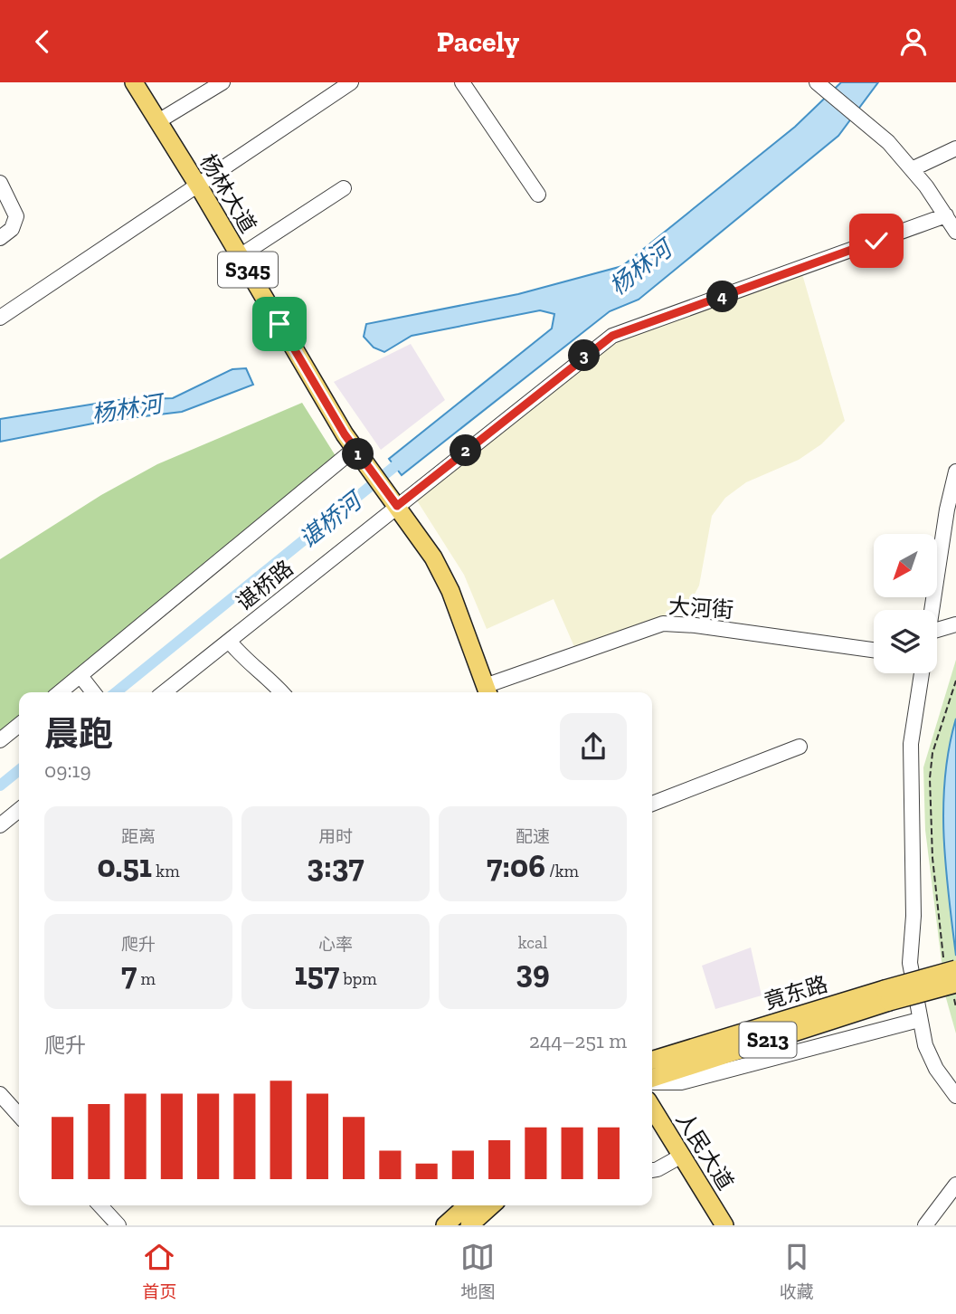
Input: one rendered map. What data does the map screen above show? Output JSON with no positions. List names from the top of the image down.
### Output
{
  "streets": {
    "main road": [
      "杨林大道",
      "S345",
      "竟东路",
      "S213",
      "人民大道"
    ],
    "street": ["谌桥路", "大河街"]
  },
  "crossings": [
    ["杨林大道", "S345"],
    ["S345", "谌桥路"],
    ["S345", "大河街"]
  ],
  "water": ["杨林河", "谌桥河"],
  "north": "bottom left",
  "page": {
    "header": "Pacely",
    "pins": [
      "4",
      "3",
      "2",
      "1"
    ],
    "heading": ["晨跑", "09:19"],
    "stats": [
      ["距离", "0.51 km"],
      ["用时", "3:37"],
      ["配速", "7:06 /km"],
      ["爬升", "7 m"],
      ["心率", "157 bpm"],
      ["kcal", "39"]
    ],
    "chart": ["爬升", "244–251 m"],
    "tabs": ["首页", "地图", "收藏"]
  }
}
